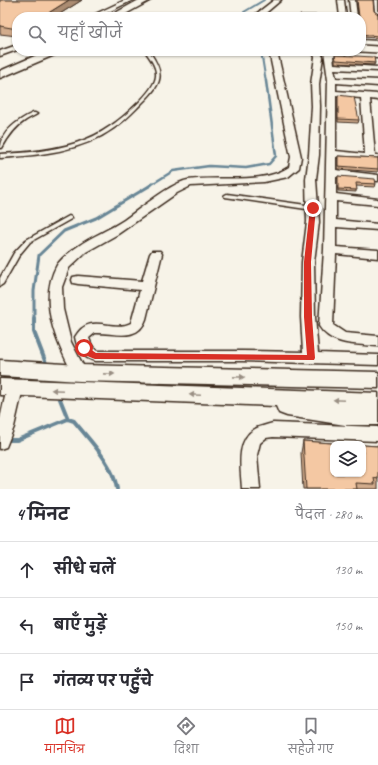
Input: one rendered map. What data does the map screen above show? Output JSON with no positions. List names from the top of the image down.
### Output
{
  "page": {
    "search": "यहाँ खोजें",
    "heading": ["4 मिनट", "पैदल · 280 m"],
    "list": [
      ["सीधे चलें", "130 m"],
      ["बाएँ मुड़ें", "150 m"],
      "गंतव्य पर पहुँचे"
    ],
    "nav": ["मानचित्र", "दिशा", "सहेजे गए"]
  }
}
